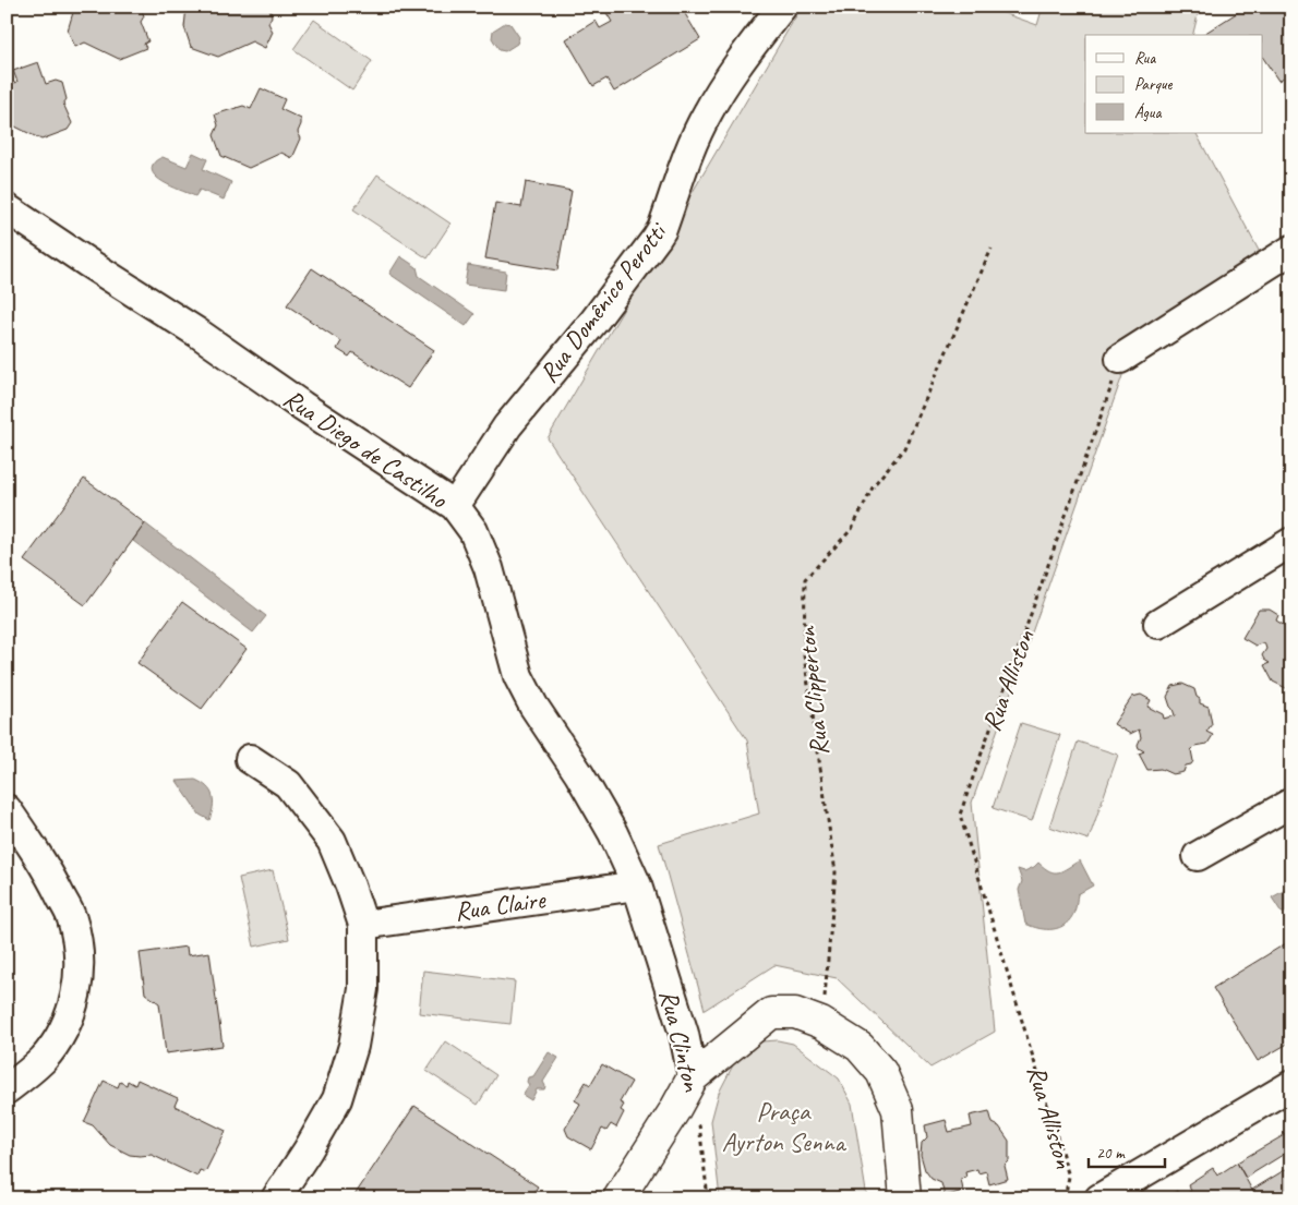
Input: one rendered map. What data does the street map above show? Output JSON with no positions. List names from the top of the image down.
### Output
{
  "streets": {
    "street": [
      "Rua Domênico Perotti",
      "Rua Diego de Castilho",
      "Rua Claire",
      "Rua Clinton"
    ],
    "path": ["Rua Alliston", "Rua Clipperton"]
  },
  "crossings": [
    ["Rua Domênico Perotti", "Rua Diego de Castilho"],
    ["Rua Diego de Castilho", "Rua Claire"],
    ["Rua Diego de Castilho", "Rua Clinton"],
    ["Rua Claire", "Rua Clinton"]
  ],
  "parks": ["Praça Ayrton Senna"],
  "legend": ["Rua", "Parque", "Água"],
  "scale_bar": "20 m"
}
